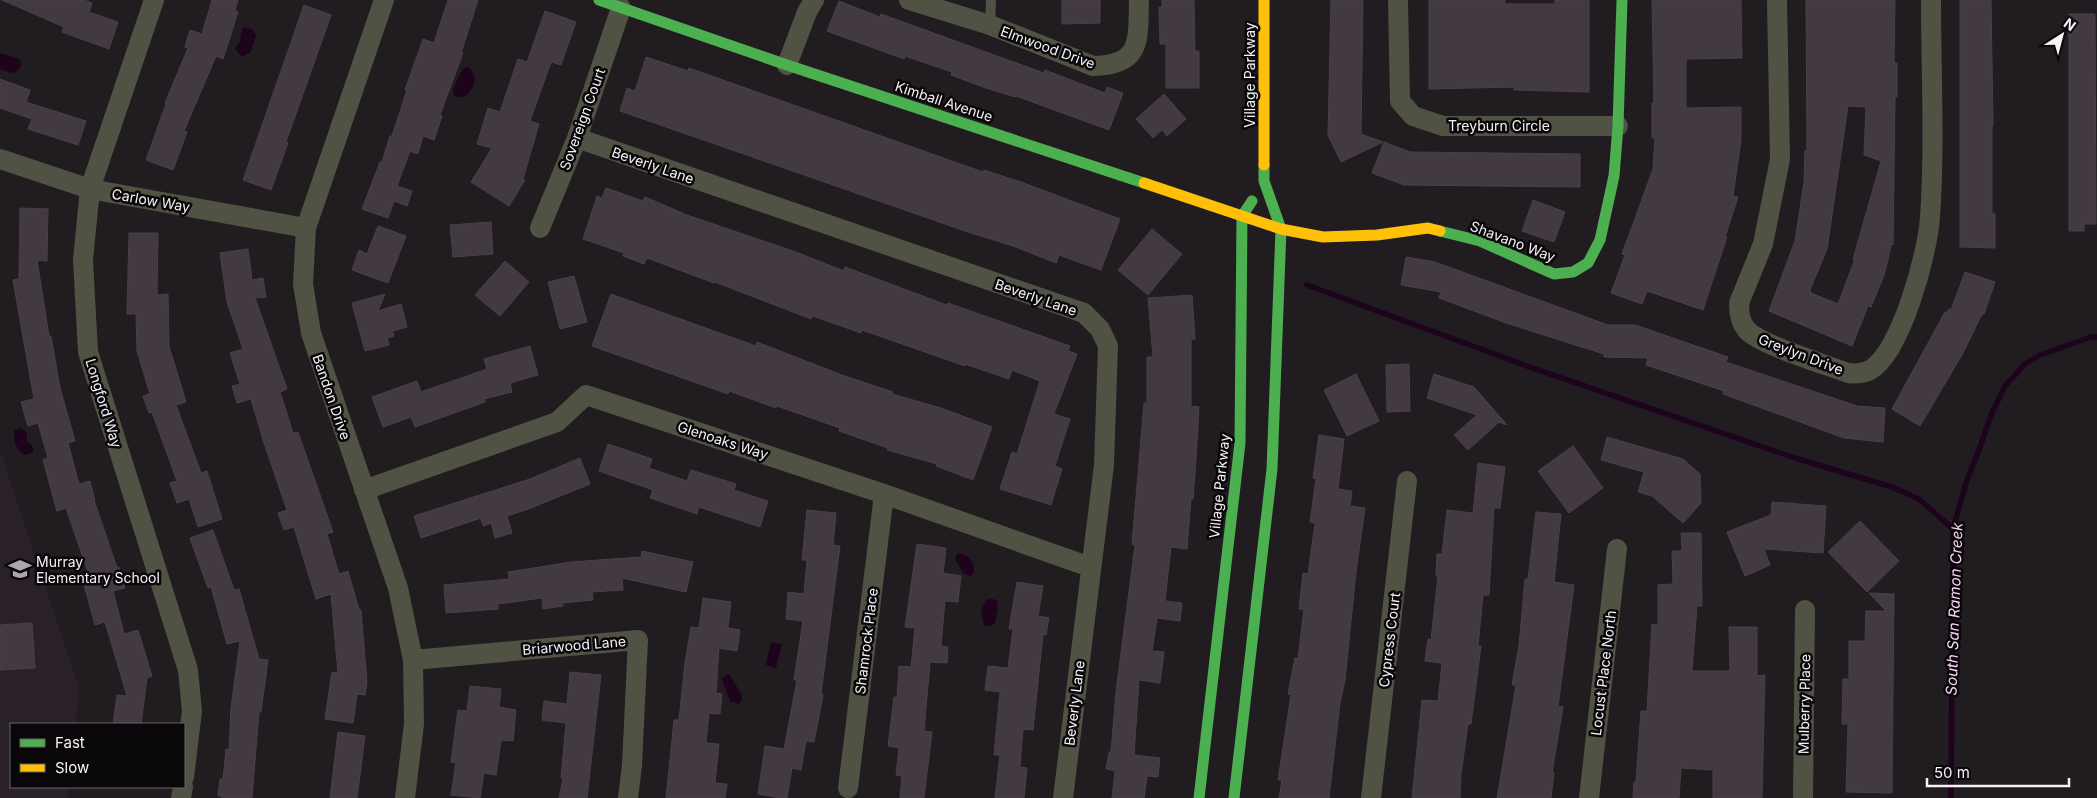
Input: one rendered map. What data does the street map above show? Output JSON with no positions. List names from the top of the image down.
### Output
{
  "streets": {
    "street": [
      "Elmwood Drive",
      "Village Parkway",
      "Kimball Avenue",
      "Sovereign Court",
      "Treyburn Circle",
      "Beverly Lane",
      "Carlow Way",
      "Shavano Way",
      "Greylyn Drive",
      "Bandon Drive",
      "Longford Way",
      "Glenoaks Way",
      "Cypress Court",
      "Shamrock Place",
      "Briarwood Lane",
      "Locust Place North",
      "Mulberry Place"
    ]
  },
  "crossings": [
    ["Village Parkway", "Kimball Avenue"],
    ["Village Parkway", "Shavano Way"],
    ["Kimball Avenue", "Sovereign Court"],
    ["Kimball Avenue", "Shavano Way"],
    ["Sovereign Court", "Beverly Lane"],
    ["Treyburn Circle", "Shavano Way"],
    ["Beverly Lane", "Glenoaks Way"],
    ["Carlow Way", "Bandon Drive"],
    ["Carlow Way", "Longford Way"],
    ["Bandon Drive", "Glenoaks Way"],
    ["Bandon Drive", "Briarwood Lane"],
    ["Glenoaks Way", "Shamrock Place"]
  ],
  "water": ["South San Ramon Creek"],
  "places": {
    "school or university": ["Murray Elementary School"]
  },
  "legend": ["Fast", "Slow"],
  "scale_bar": "50 m",
  "north": "top right"
}
